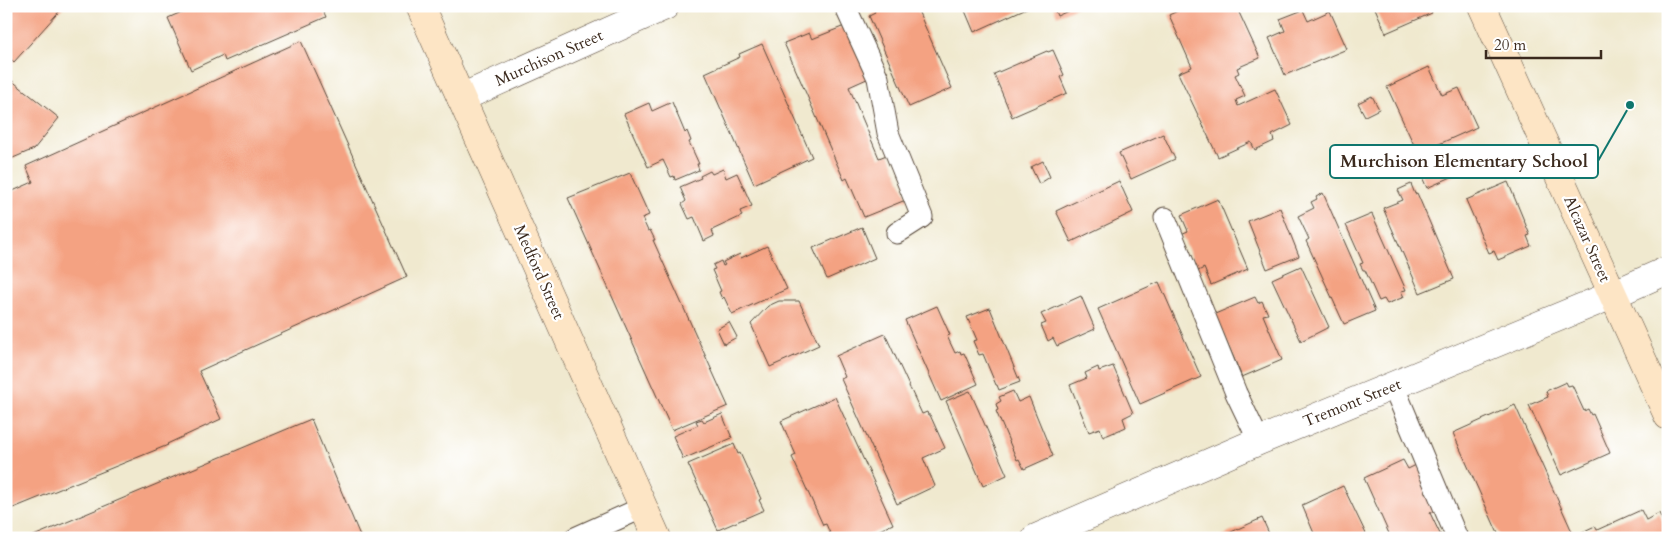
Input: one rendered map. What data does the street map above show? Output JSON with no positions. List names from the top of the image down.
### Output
{
  "streets": {
    "main road": ["Alcazar Street", "Medford Street"],
    "street": ["Murchison Street", "Tremont Street"]
  },
  "crossings": [
    ["Murchison Street", "Medford Street"],
    ["Alcazar Street", "Tremont Street"]
  ],
  "places": ["Murchison Elementary School"],
  "scale_bar": "20 m"
}
